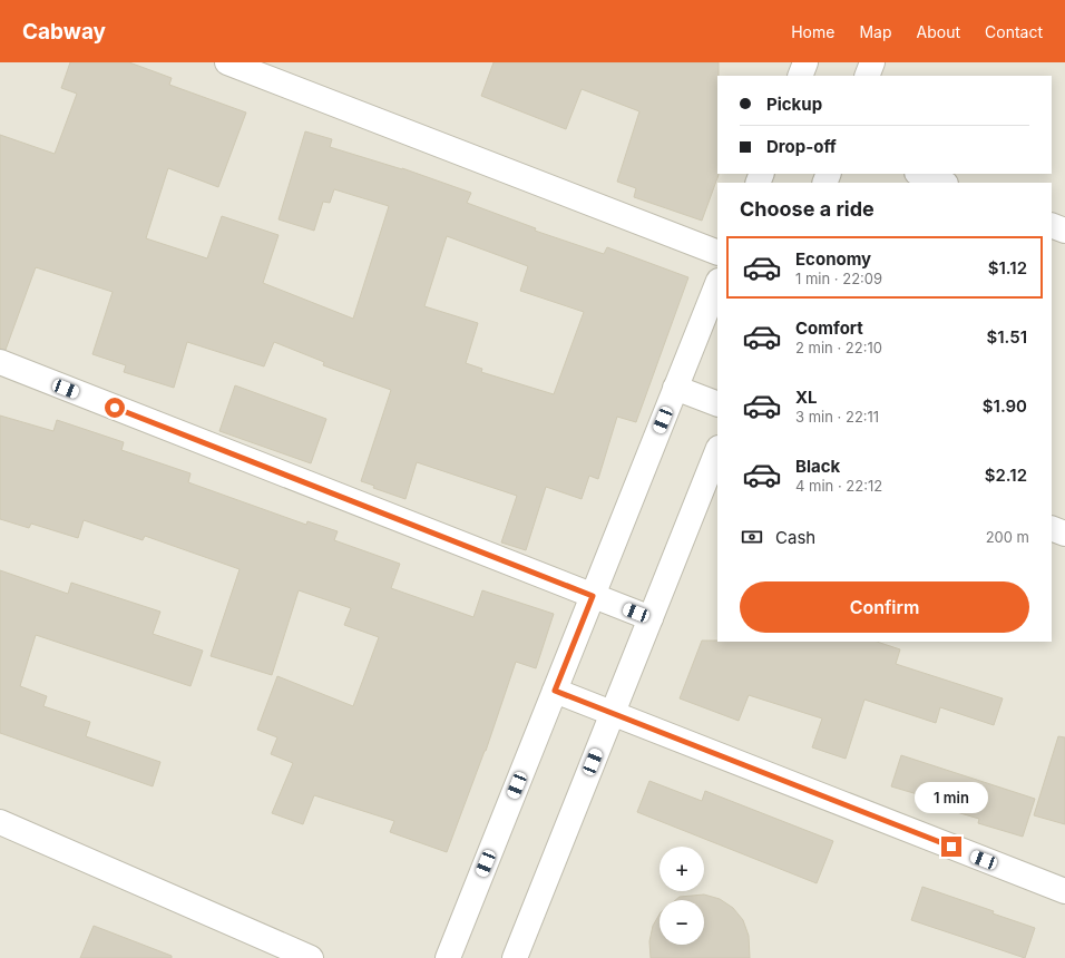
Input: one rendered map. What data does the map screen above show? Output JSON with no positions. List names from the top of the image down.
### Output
{
  "page": {
    "header": "Cabway",
    "nav": [
      "Home",
      "Map",
      "About",
      "Contact"
    ],
    "banner": ["Pickup", "Drop-off"],
    "heading": "Choose a ride",
    "list": [
      {
        "name": "Economy",
        "note": "1 min · 22:09",
        "value": "$1.12"
      },
      {
        "name": "Comfort",
        "note": "2 min · 22:10",
        "value": "$1.51"
      },
      {
        "name": "XL",
        "note": "3 min · 22:11",
        "value": "$1.90"
      },
      {
        "name": "Black",
        "note": "4 min · 22:12",
        "value": "$2.12"
      }
    ],
    "pay": ["Cash", "200 m"],
    "buttons": "Confirm",
    "bubble": "1 min",
    "map_buttons": ["+", "−"]
  }
}
